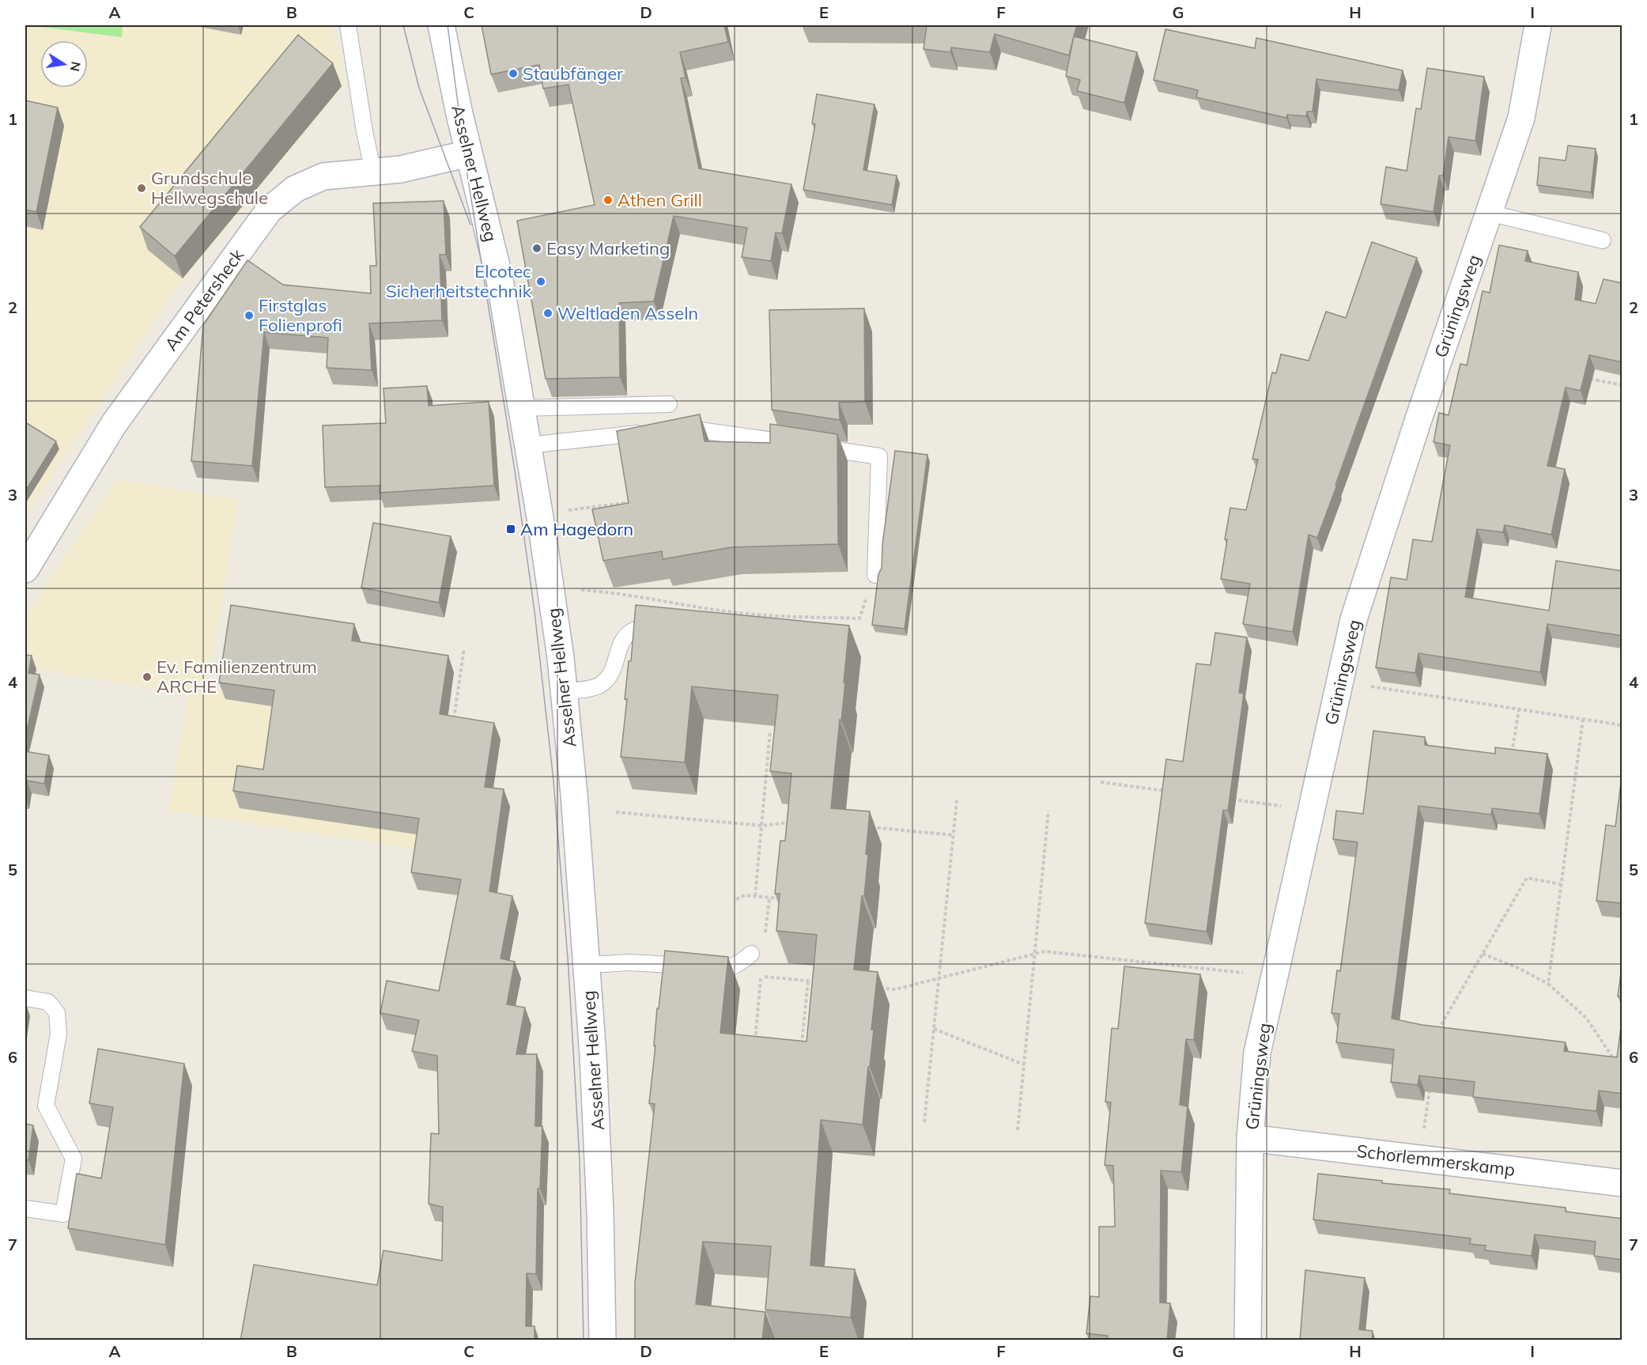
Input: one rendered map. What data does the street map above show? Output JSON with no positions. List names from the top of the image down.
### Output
{
  "streets": {
    "street": [
      "Asselner Hellweg",
      "Am Petersheck",
      "Grüningsweg",
      "Schorlemmerskamp"
    ]
  },
  "crossings": [
    ["Asselner Hellweg", "Am Petersheck"],
    ["Grüningsweg", "Schorlemmerskamp"]
  ],
  "places": {
    "other": [
      "Staubfänger",
      "Grundschule Hellwegschule",
      "Athen Grill",
      "Easy Marketing",
      "Elcotec Sicherheitstechnik",
      "Weltladen Asseln",
      "Firstglas Folienprofi",
      "Ev. Familienzentrum ARCHE"
    ],
    "transit": ["Am Hagedorn"]
  },
  "north": "right",
  "grid": {
    "columns": [
      "A",
      "B",
      "C",
      "D",
      "E",
      "F",
      "G",
      "H",
      "I"
    ],
    "rows": [
      "1",
      "2",
      "3",
      "4",
      "5",
      "6",
      "7"
    ]
  }
}
